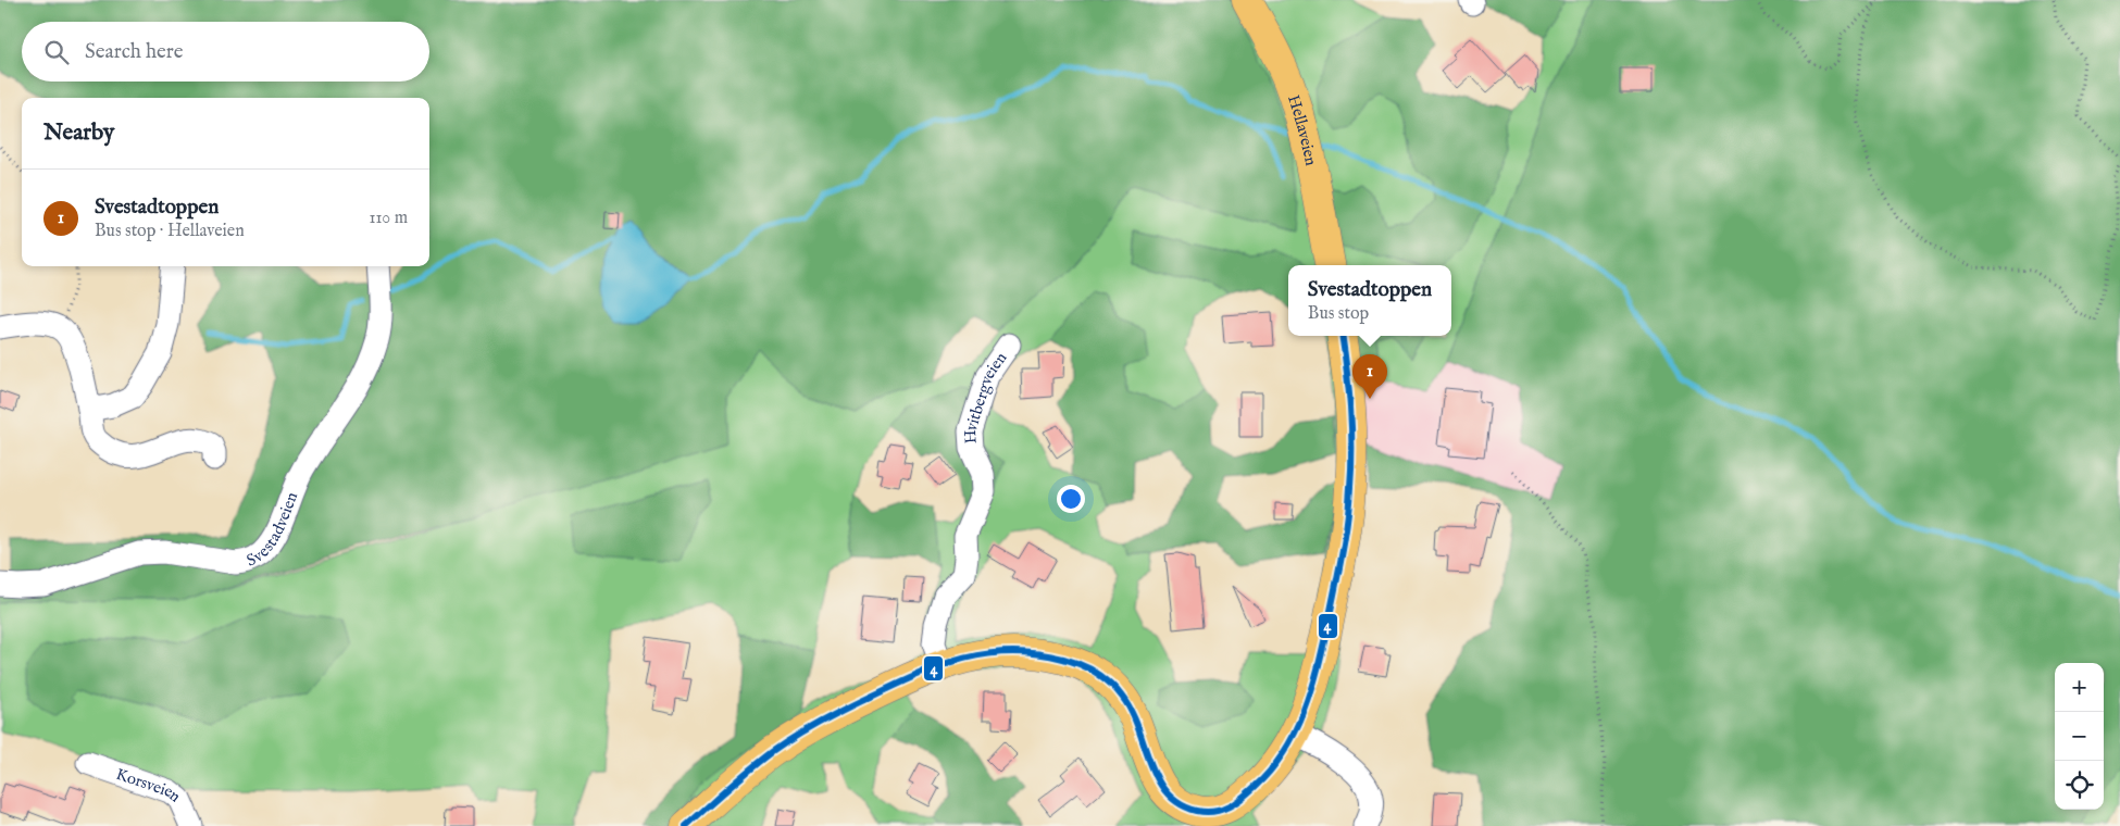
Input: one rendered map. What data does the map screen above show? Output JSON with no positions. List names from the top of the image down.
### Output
{
  "streets": {
    "main road": ["Hellaveien"],
    "street": ["Hvitbergveien", "Svestadveien", "Korsveien"]
  },
  "lines": ["transit line 4"],
  "page": {
    "search": "Search here",
    "heading": "Nearby",
    "list": [
      {
        "mark": "1",
        "name": "Svestadtoppen",
        "note": "Bus stop · Hellaveien",
        "value": "110 m"
      }
    ],
    "popup": ["Svestadtoppen", "Bus stop"],
    "pins": "1",
    "map_buttons": ["+", "−"]
  }
}
